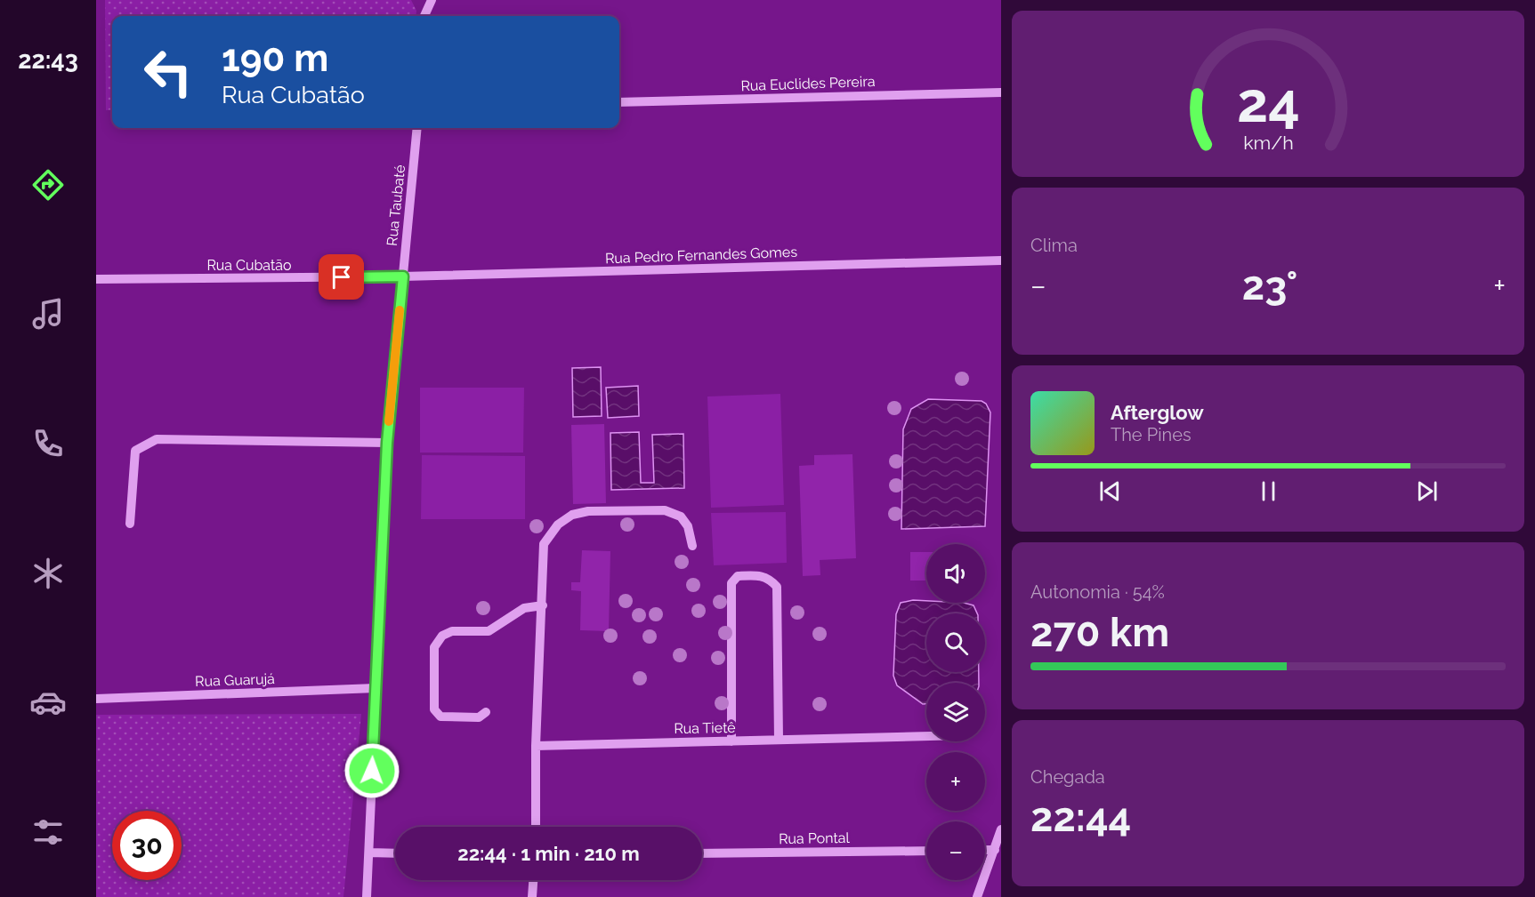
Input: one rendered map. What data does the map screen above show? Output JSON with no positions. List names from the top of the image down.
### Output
{
  "streets": {
    "street": [
      "Rua Euclides Pereira",
      "Rua Taubaté",
      "Rua Pedro Fernandes Gomes",
      "Rua Cubatão",
      "Rua Guarujá",
      "Rua Tietê",
      "Rua Pontal"
    ]
  },
  "crossings": [
    ["Rua Taubaté", "Rua Pedro Fernandes Gomes"],
    ["Rua Taubaté", "Rua Cubatão"],
    ["Rua Taubaté", "Rua Guarujá"],
    ["Rua Pedro Fernandes Gomes", "Rua Cubatão"]
  ],
  "page": {
    "tabs": "22:43",
    "turn": ["190 m", "Rua Cubatão"],
    "tile": [
      "Clima",
      ["Autonomia · 54%", "270 km"],
      ["Chegada", "22:44"]
    ],
    "heat": ["−", "23°", "+"],
    "song": ["Afterglow", "The Pines"],
    "map_buttons": ["+", "−"],
    "limit": "30",
    "trip": "22:44 · 1 min · 210 m",
    "gauge": ["24", "km/h"]
  }
}
